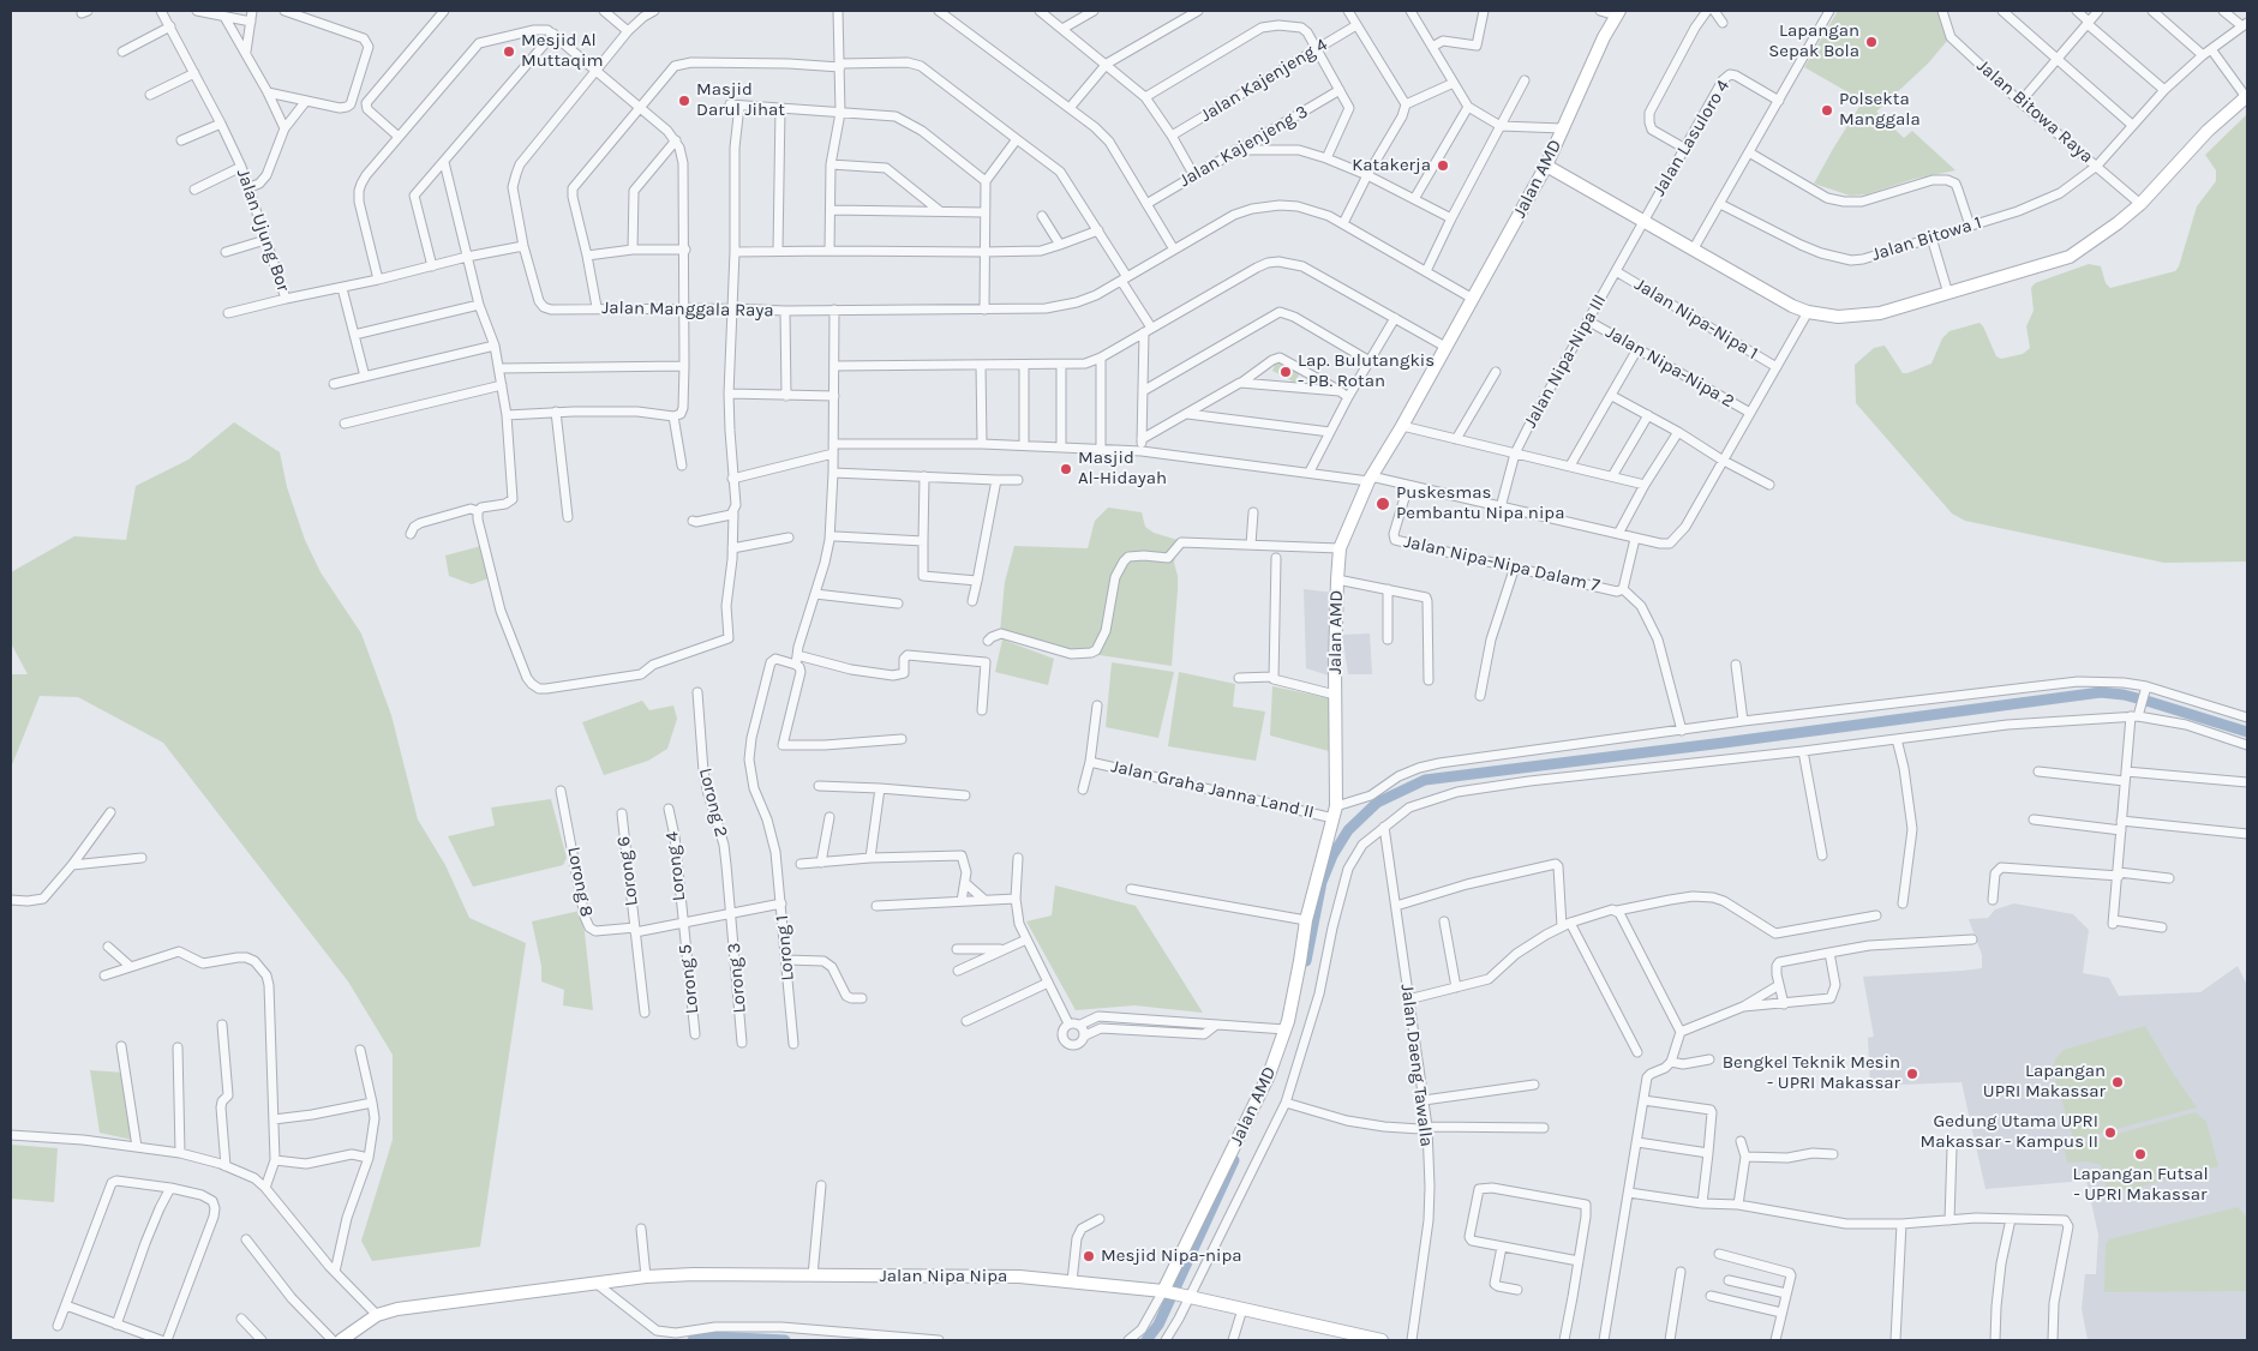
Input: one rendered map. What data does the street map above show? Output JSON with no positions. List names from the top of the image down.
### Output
{
  "streets": {
    "street": [
      "Jalan Kajenjeng 4",
      "Jalan Bitowa Raya",
      "Jalan Lasuloro 4",
      "Jalan Kajenjeng 3",
      "Jalan AMD",
      "Jalan Ujung Bor",
      "Jalan Bitowa 1",
      "Jalan Manggala Raya",
      "Jalan Nipa-Nipa 1",
      "Jalan Nipa-Nipa III",
      "Jalan Nipa-Nipa 2",
      "Jalan Nipa-Nipa Dalam 7",
      "Jalan Graha Janna Land II",
      "Lorong 2",
      "Lorong 4",
      "Lorong 6",
      "Lorong 8",
      "Lorong 1",
      "Lorong 3",
      "Lorong 5",
      "Jalan Daeng Tawalla",
      "Jalan Nipa Nipa"
    ]
  },
  "crossings": [
    ["Jalan Bitowa Raya", "Jalan Bitowa 1"],
    ["Jalan Lasuloro 4", "Jalan Nipa-Nipa III"],
    ["Jalan AMD", "Jalan Manggala Raya"],
    ["Jalan AMD", "Jalan Graha Janna Land II"],
    ["Jalan AMD", "Jalan Nipa Nipa"],
    ["Jalan Ujung Bor", "Jalan Manggala Raya"],
    ["Jalan Nipa-Nipa 1", "Jalan Nipa-Nipa III"],
    ["Jalan Nipa-Nipa III", "Jalan Nipa-Nipa 2"],
    ["Lorong 2", "Lorong 3"],
    ["Lorong 4", "Lorong 5"],
    ["Lorong 6", "Lorong 8"]
  ],
  "places": [
    "Lapangan Sepak Bola",
    "Mesjid Al Muttaqim",
    "Masjid Darul Jihat",
    "Polsekta Manggala",
    "Katakerja",
    "Lap. Bulutangkis - PB. Rotan",
    "Masjid Al-Hidayah",
    "Puskesmas Pembantu Nipa nipa",
    "Bengkel Teknik Mesin - UPRI Makassar",
    "Lapangan UPRI Makassar",
    "Gedung Utama UPRI Makassar - Kampus II",
    "Lapangan Futsal - UPRI Makassar",
    "Mesjid Nipa-nipa"
  ]
}
